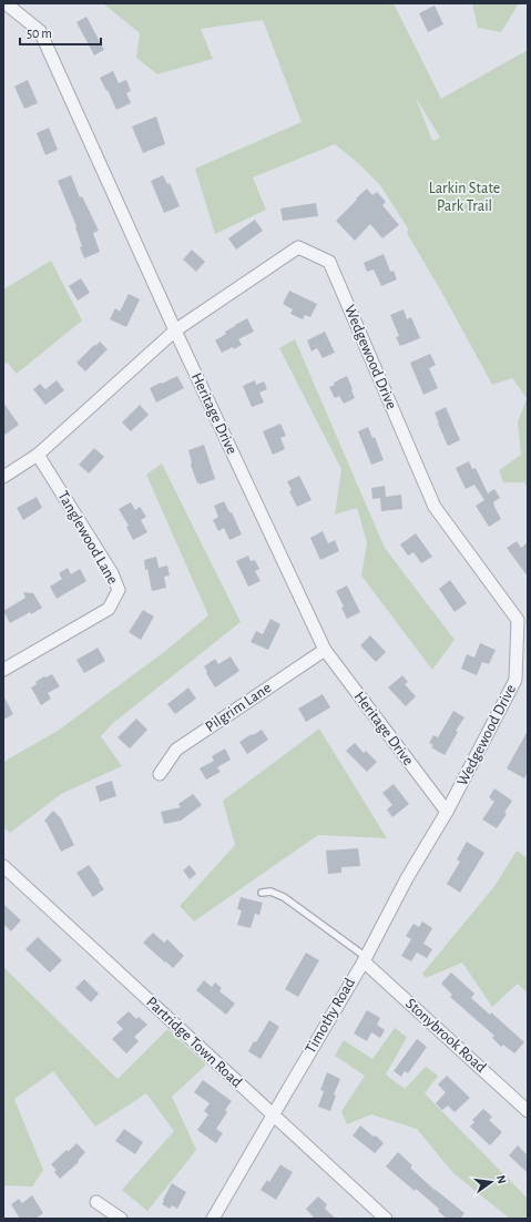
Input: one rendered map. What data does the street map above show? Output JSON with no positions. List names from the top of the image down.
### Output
{
  "streets": {
    "street": [
      "Wedgewood Drive",
      "Heritage Drive",
      "Tanglewood Lane",
      "Pilgrim Lane",
      "Timothy Road",
      "Stonybrook Road",
      "Partridge Town Road"
    ]
  },
  "crossings": [
    ["Wedgewood Drive", "Heritage Drive"],
    ["Wedgewood Drive", "Tanglewood Lane"],
    ["Wedgewood Drive", "Timothy Road"],
    ["Heritage Drive", "Pilgrim Lane"],
    ["Heritage Drive", "Timothy Road"],
    ["Timothy Road", "Stonybrook Road"],
    ["Timothy Road", "Partridge Town Road"]
  ],
  "parks": ["Larkin State Park Trail"],
  "scale_bar": "50 m",
  "north": "right"
}
